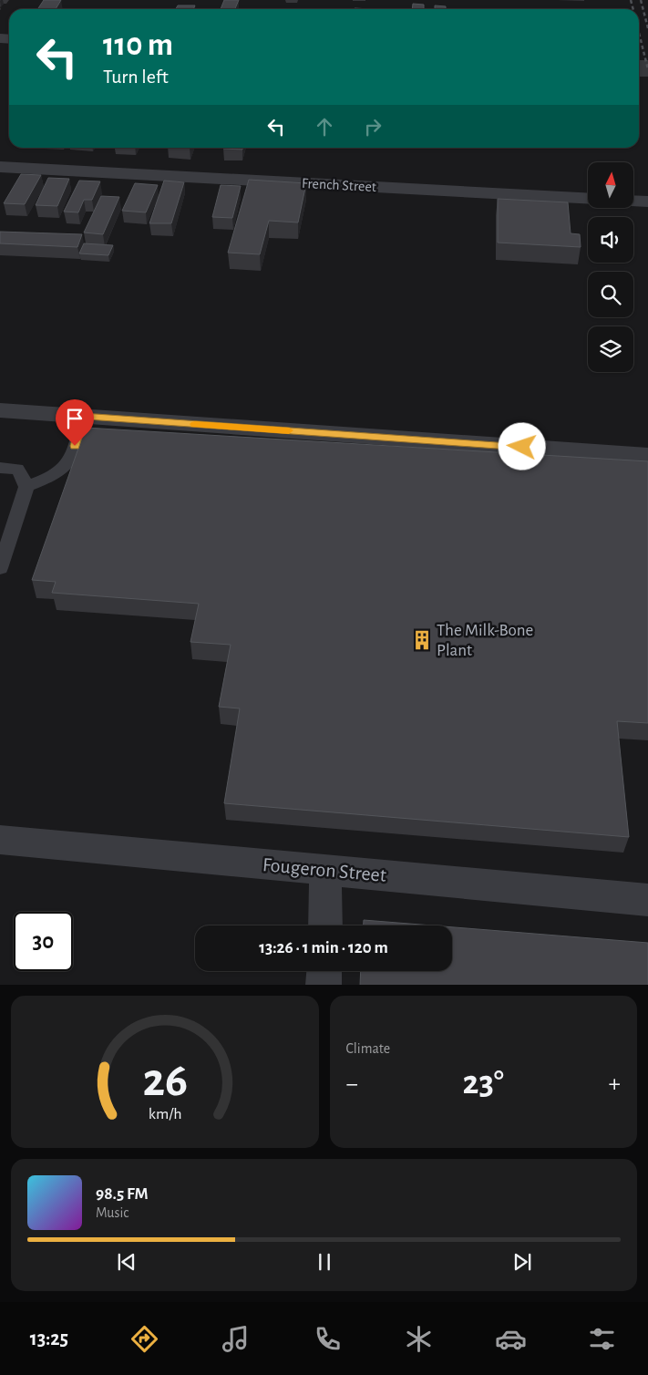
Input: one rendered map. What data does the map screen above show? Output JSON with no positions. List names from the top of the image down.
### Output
{
  "streets": {
    "street": ["French Street", "Fougeron Street"]
  },
  "places": {
    "building": ["The Milk-Bone Plant"]
  },
  "north": "top",
  "page": {
    "turn": ["110 m", "Turn left"],
    "limit": "30",
    "trip": "13:26 · 1 min · 120 m",
    "tile": "Climate",
    "heat": ["−", "23°", "+"],
    "song": ["98.5 FM", "Music"],
    "tabs": "13:25",
    "gauge": ["26", "km/h"]
  }
}
